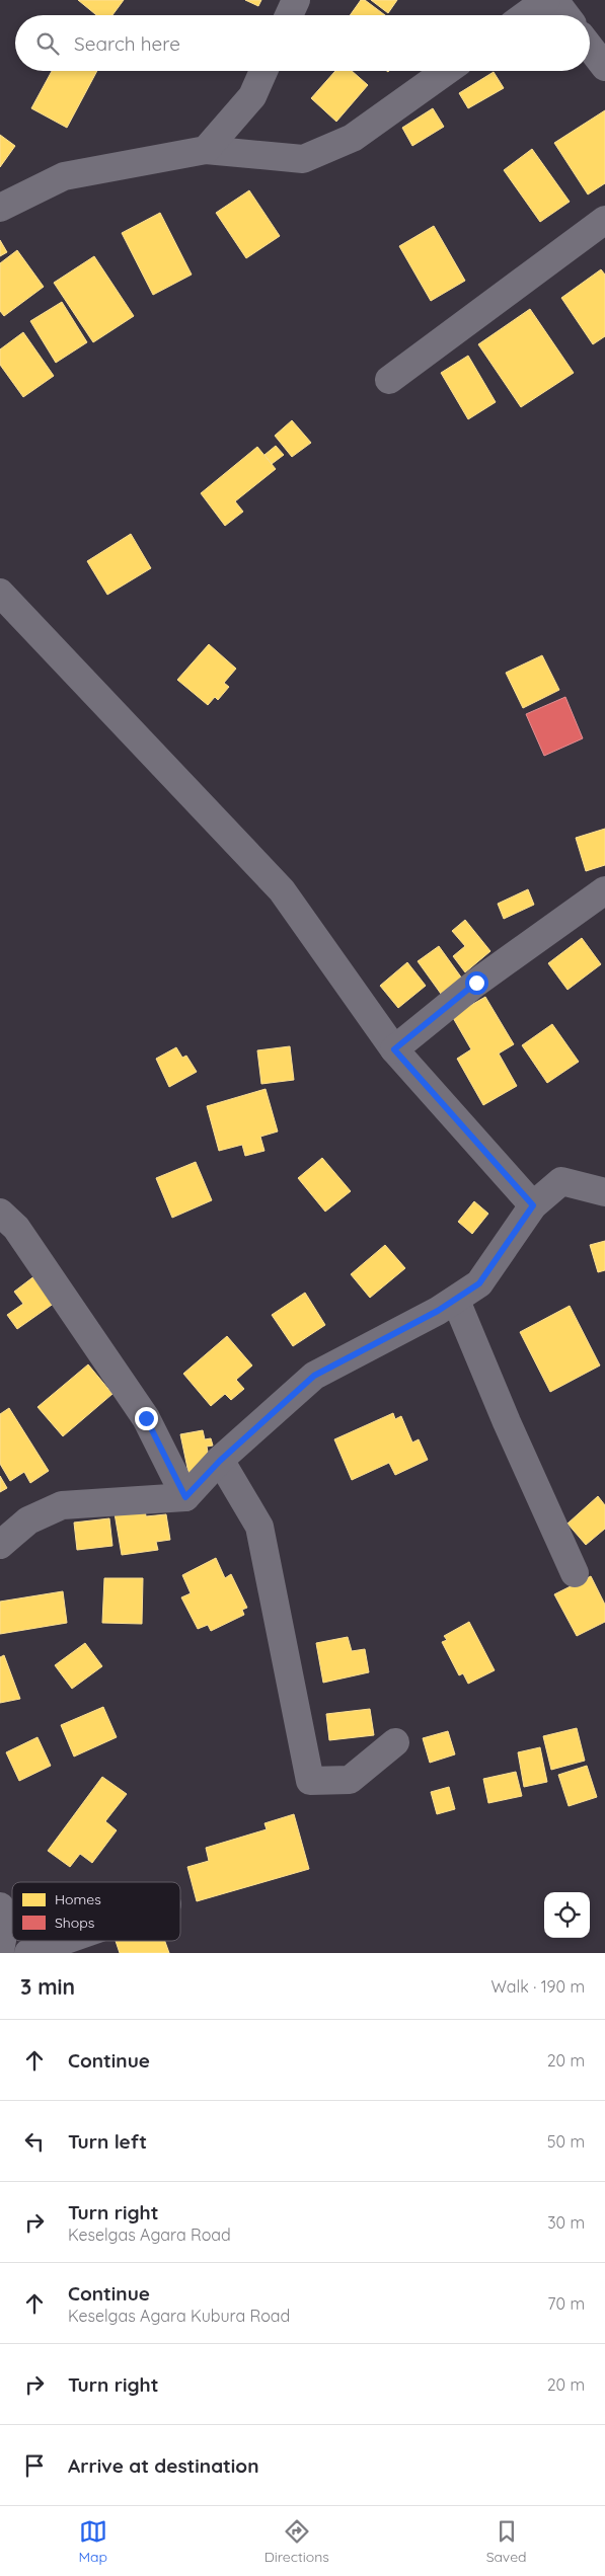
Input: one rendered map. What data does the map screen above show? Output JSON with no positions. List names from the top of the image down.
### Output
{
  "legend": ["Homes", "Shops"],
  "page": {
    "search": "Search here",
    "heading": ["3 min", "Walk · 190 m"],
    "list": [
      ["Continue", "20 m"],
      ["Turn left", "50 m"],
      ["Turn right", "Keselgas Agara Road", "30 m"],
      ["Continue", "Keselgas Agara Kubura Road", "70 m"],
      ["Turn right", "20 m"],
      "Arrive at destination"
    ],
    "nav": ["Map", "Directions", "Saved"]
  }
}
